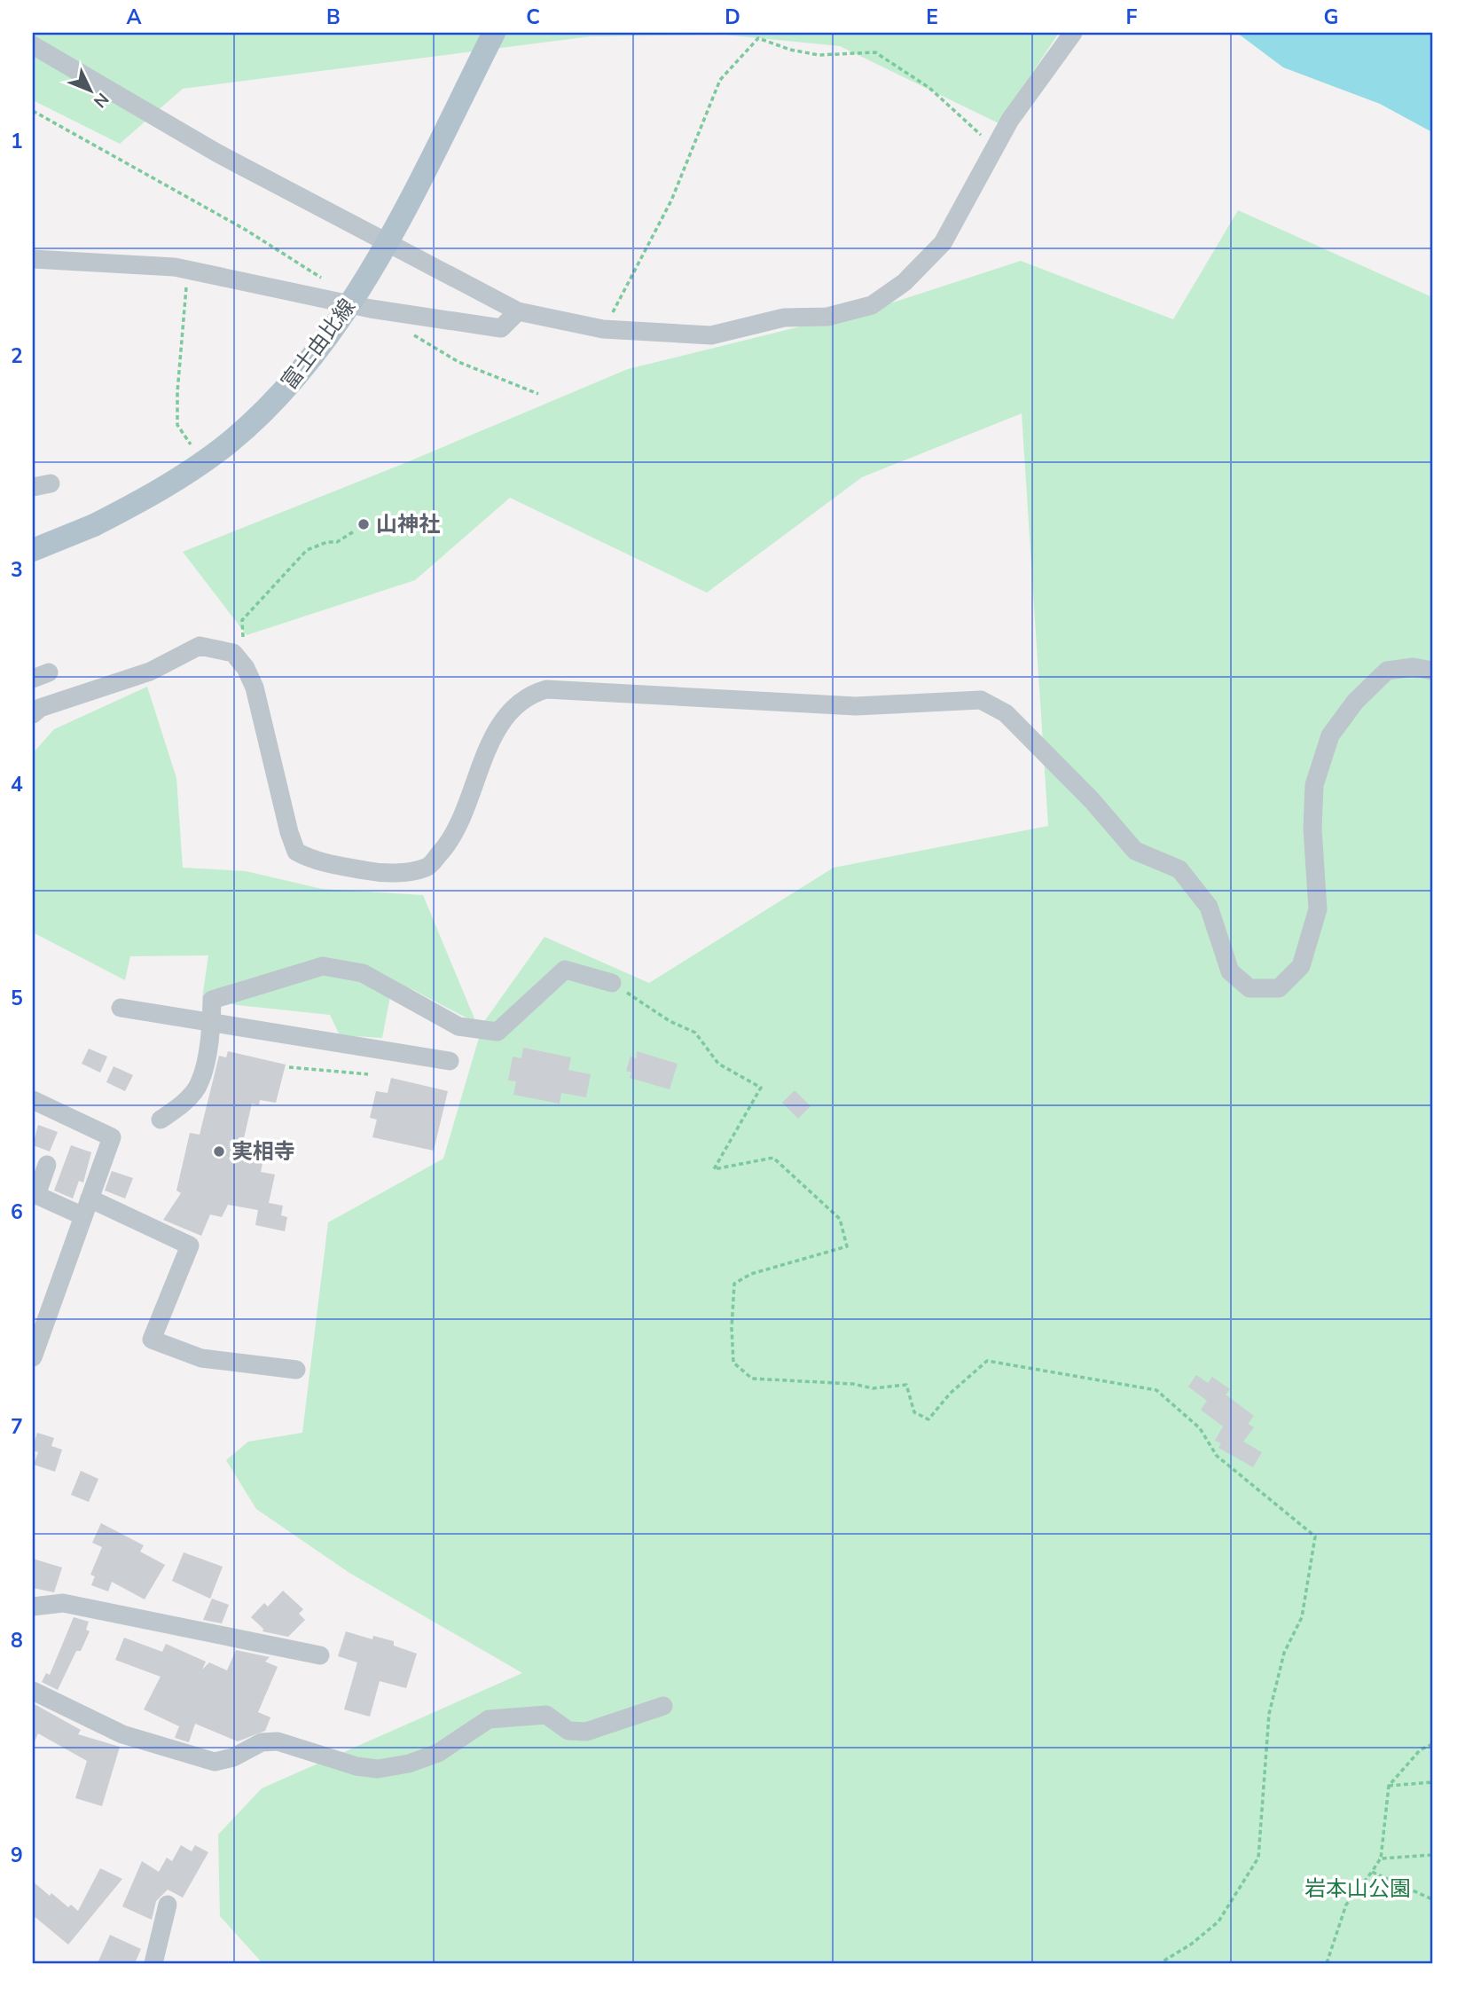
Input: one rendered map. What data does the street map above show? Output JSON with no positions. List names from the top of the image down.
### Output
{
  "streets": {
    "main road": ["富士由比線"]
  },
  "parks": ["岩本山公園"],
  "places": ["山神社", "実相寺"],
  "north": "bottom right",
  "grid": {
    "columns": [
      "A",
      "B",
      "C",
      "D",
      "E",
      "F",
      "G"
    ],
    "rows": [
      "1",
      "2",
      "3",
      "4",
      "5",
      "6",
      "7",
      "8",
      "9"
    ]
  }
}
